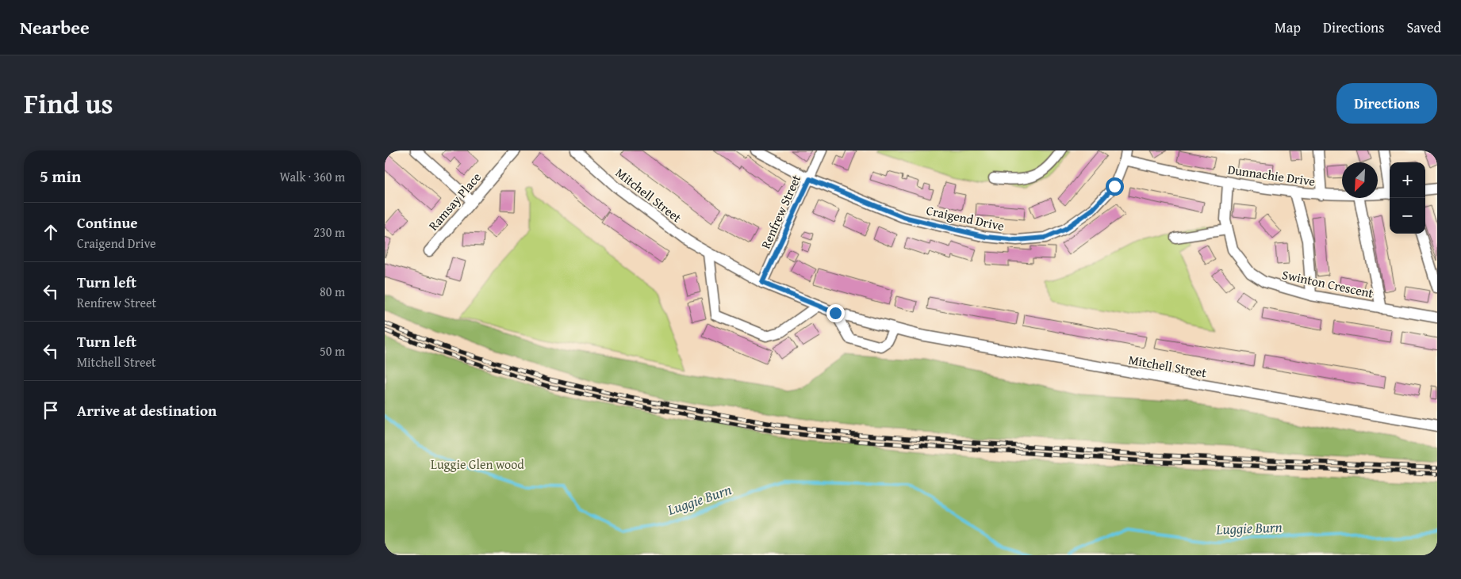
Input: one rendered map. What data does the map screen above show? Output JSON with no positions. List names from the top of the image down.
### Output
{
  "streets": {
    "street": [
      "Dunnachie Drive",
      "Mitchell Street",
      "Ramsay Place",
      "Renfrew Street",
      "Craigend Drive",
      "Swinton Crescent"
    ]
  },
  "crossings": [
    ["Dunnachie Drive", "Craigend Drive"],
    ["Dunnachie Drive", "Swinton Crescent"],
    ["Mitchell Street", "Renfrew Street"],
    ["Renfrew Street", "Craigend Drive"]
  ],
  "water": ["Luggie Burn"],
  "parks": ["Luggie Glen wood"],
  "north": "bottom left",
  "page": {
    "header": "Nearbee",
    "nav": ["Map", "Directions", "Saved"],
    "title": "Find us",
    "buttons": "Directions",
    "heading": ["5 min", "Walk · 360 m"],
    "map_buttons": ["+", "−"],
    "list": [
      ["Continue", "Craigend Drive", "230 m"],
      ["Turn left", "Renfrew Street", "80 m"],
      ["Turn left", "Mitchell Street", "50 m"],
      "Arrive at destination"
    ]
  }
}
